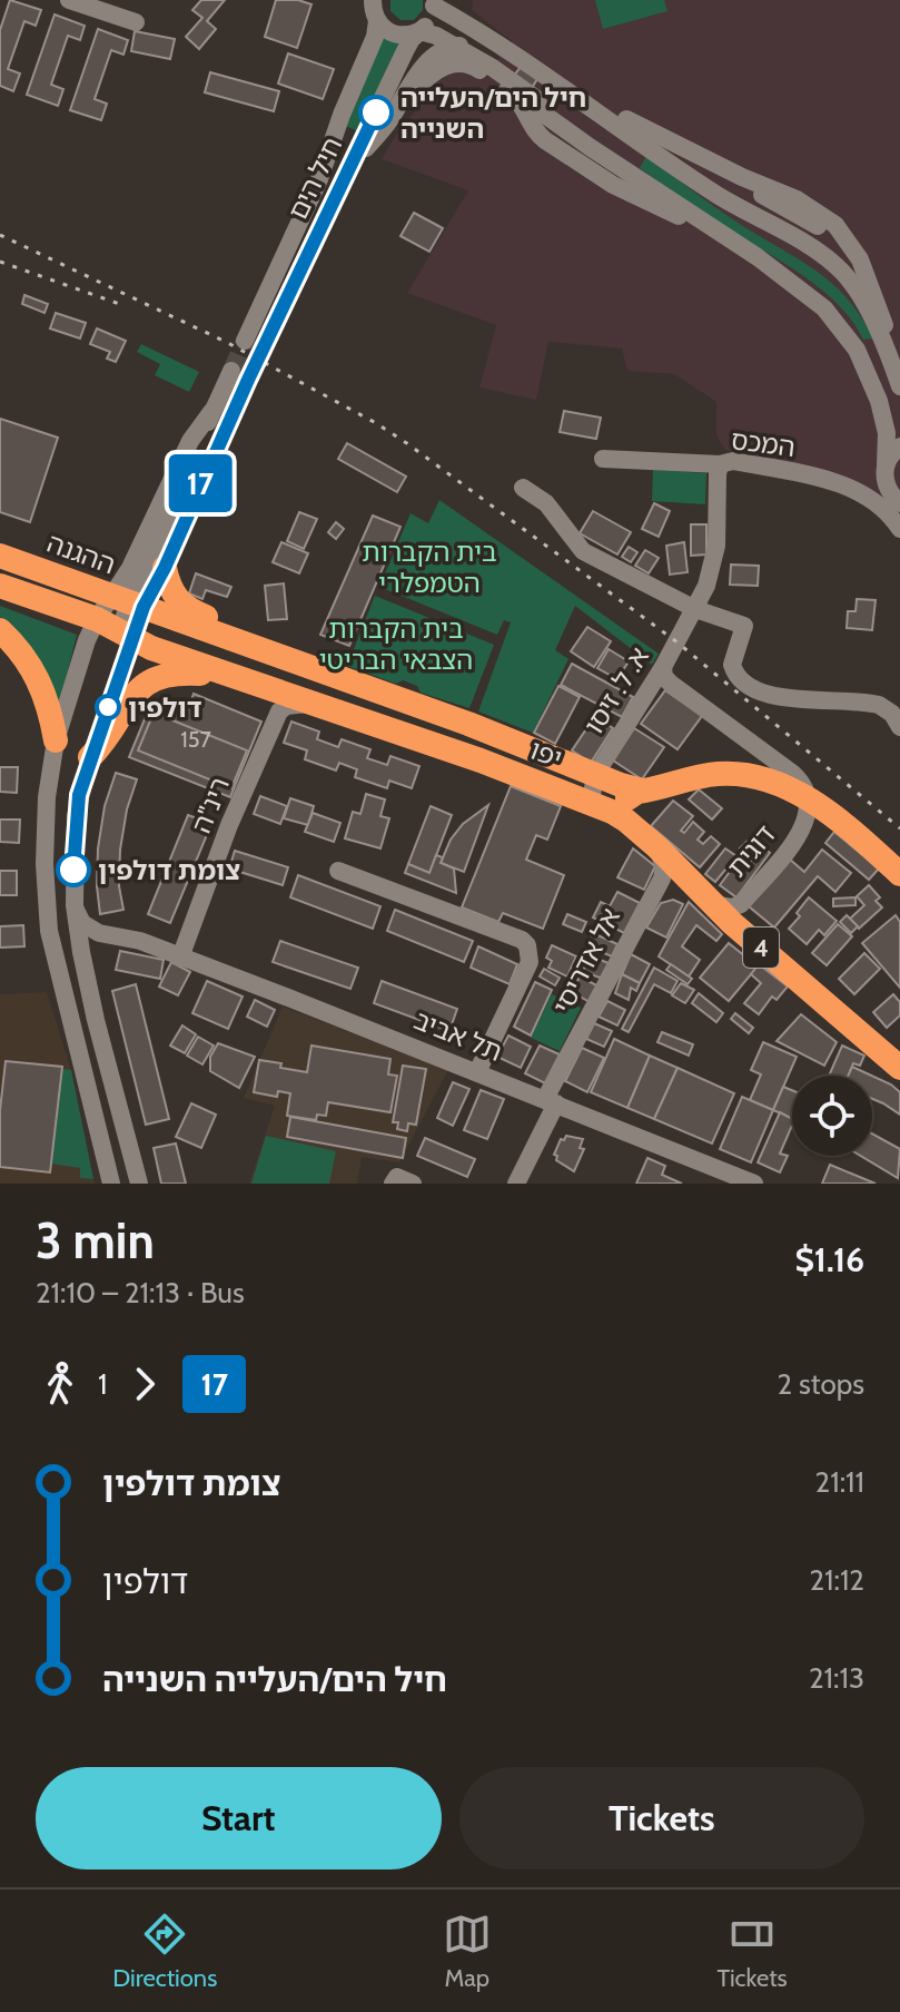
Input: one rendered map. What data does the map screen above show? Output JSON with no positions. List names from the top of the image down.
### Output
{
  "streets": {
    "highway": ["ההגנה", "יפו", "4"],
    "street": [
      "חיל הים",
      "המכס",
      "א. ל. זיסו",
      "רינ\"ה",
      "דוגית",
      "אל אדריסי",
      "תל אביב"
    ]
  },
  "crossings": [
    ["המכס", "א. ל. זיסו"],
    ["ההגנה", "יפו"],
    ["א. ל. זיסו", "יפו"],
    ["יפו", "רינ\"ה"],
    ["יפו", "דוגית"],
    ["יפו", "4"],
    ["יפו", "אל אדריסי"],
    ["רינ\"ה", "תל אביב"],
    ["אל אדריסי", "תל אביב"]
  ],
  "parks": ["בית הקברות הטמפלרי", "בית הקברות הצבאי הבריטי"],
  "places": ["חיל הים/העלייה השנייה", "דולפין", "צומת דולפין"],
  "lines": ["bus line 17"],
  "house_numbers": ["157"],
  "page": {
    "on_map": "17",
    "heading": ["3 min", "21:10 – 21:13 · Bus", "$1.16"],
    "legs": ["1", "17", "2 stops"],
    "list": [
      {
        "name": "צומת דולפין",
        "value": "21:11"
      },
      {
        "name": "דולפין",
        "value": "21:12"
      },
      {
        "name": "חיל הים/העלייה השנייה",
        "value": "21:13"
      }
    ],
    "buttons": ["Start", "Tickets"],
    "tabs": ["Directions", "Map", "Tickets"]
  }
}
